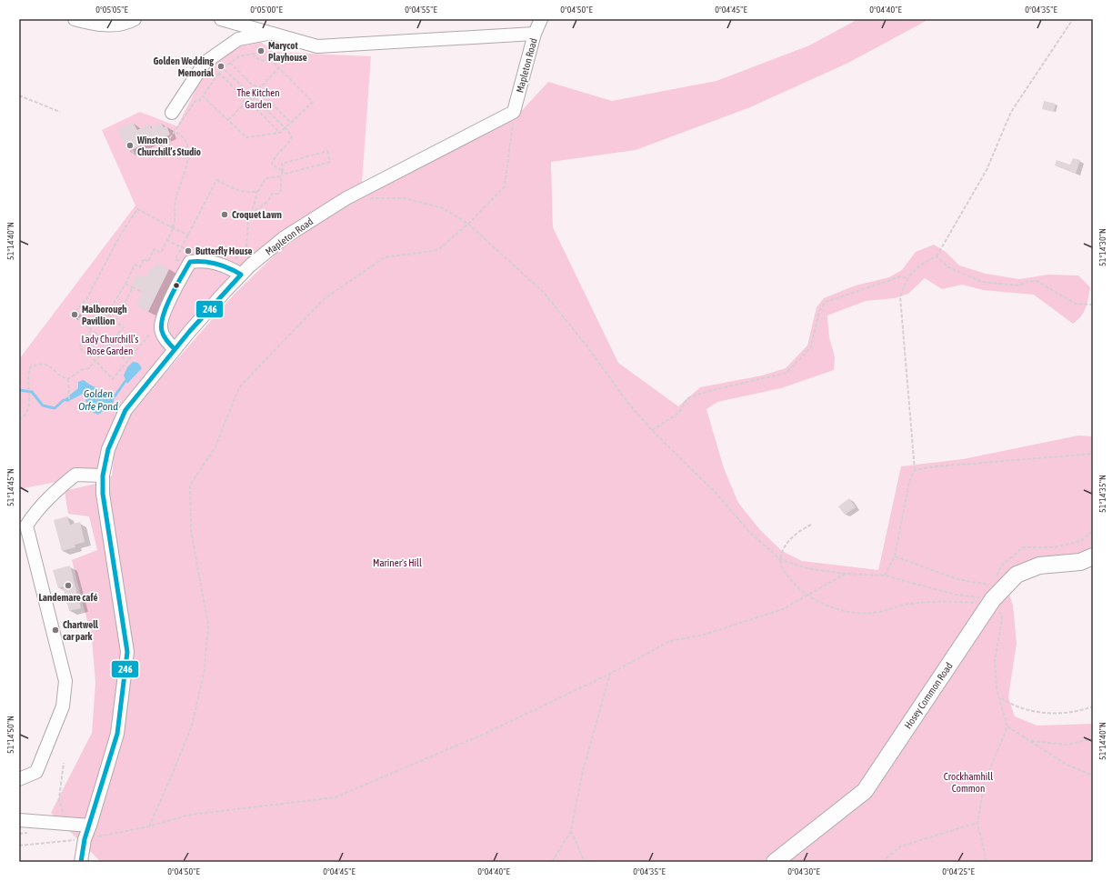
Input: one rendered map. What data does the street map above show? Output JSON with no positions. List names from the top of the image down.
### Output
{
  "streets": {
    "main road": ["Hosey Common Road"],
    "street": ["Mapleton Road"]
  },
  "water": ["Golden Orfe Pond"],
  "parks": [
    "The Kitchen Garden",
    "Lady Churchill’s Rose Garden",
    "Mariner's Hill",
    "Crockhamhill Common"
  ],
  "places": [
    "Marycot Playhouse",
    "Golden Wedding Memorial",
    "Winston Churchill’s Studio",
    "Croquet Lawn",
    "Butterfly House",
    "Malborough Pavillion",
    "Landemare café",
    "Chartwell car park"
  ],
  "lines": ["transit line 246"],
  "coordinates": [
    "0°05'05\"E",
    "0°05'00\"E",
    "0°04'55\"E",
    "0°04'50\"E",
    "0°04'45\"E",
    "0°04'40\"E",
    "0°04'35\"E",
    "51°14'40\"N",
    "51°14'30\"N",
    "51°14'45\"N",
    "51°14'35\"N",
    "51°14'50\"N",
    "0°04'30\"E",
    "0°04'25\"E"
  ]
}
